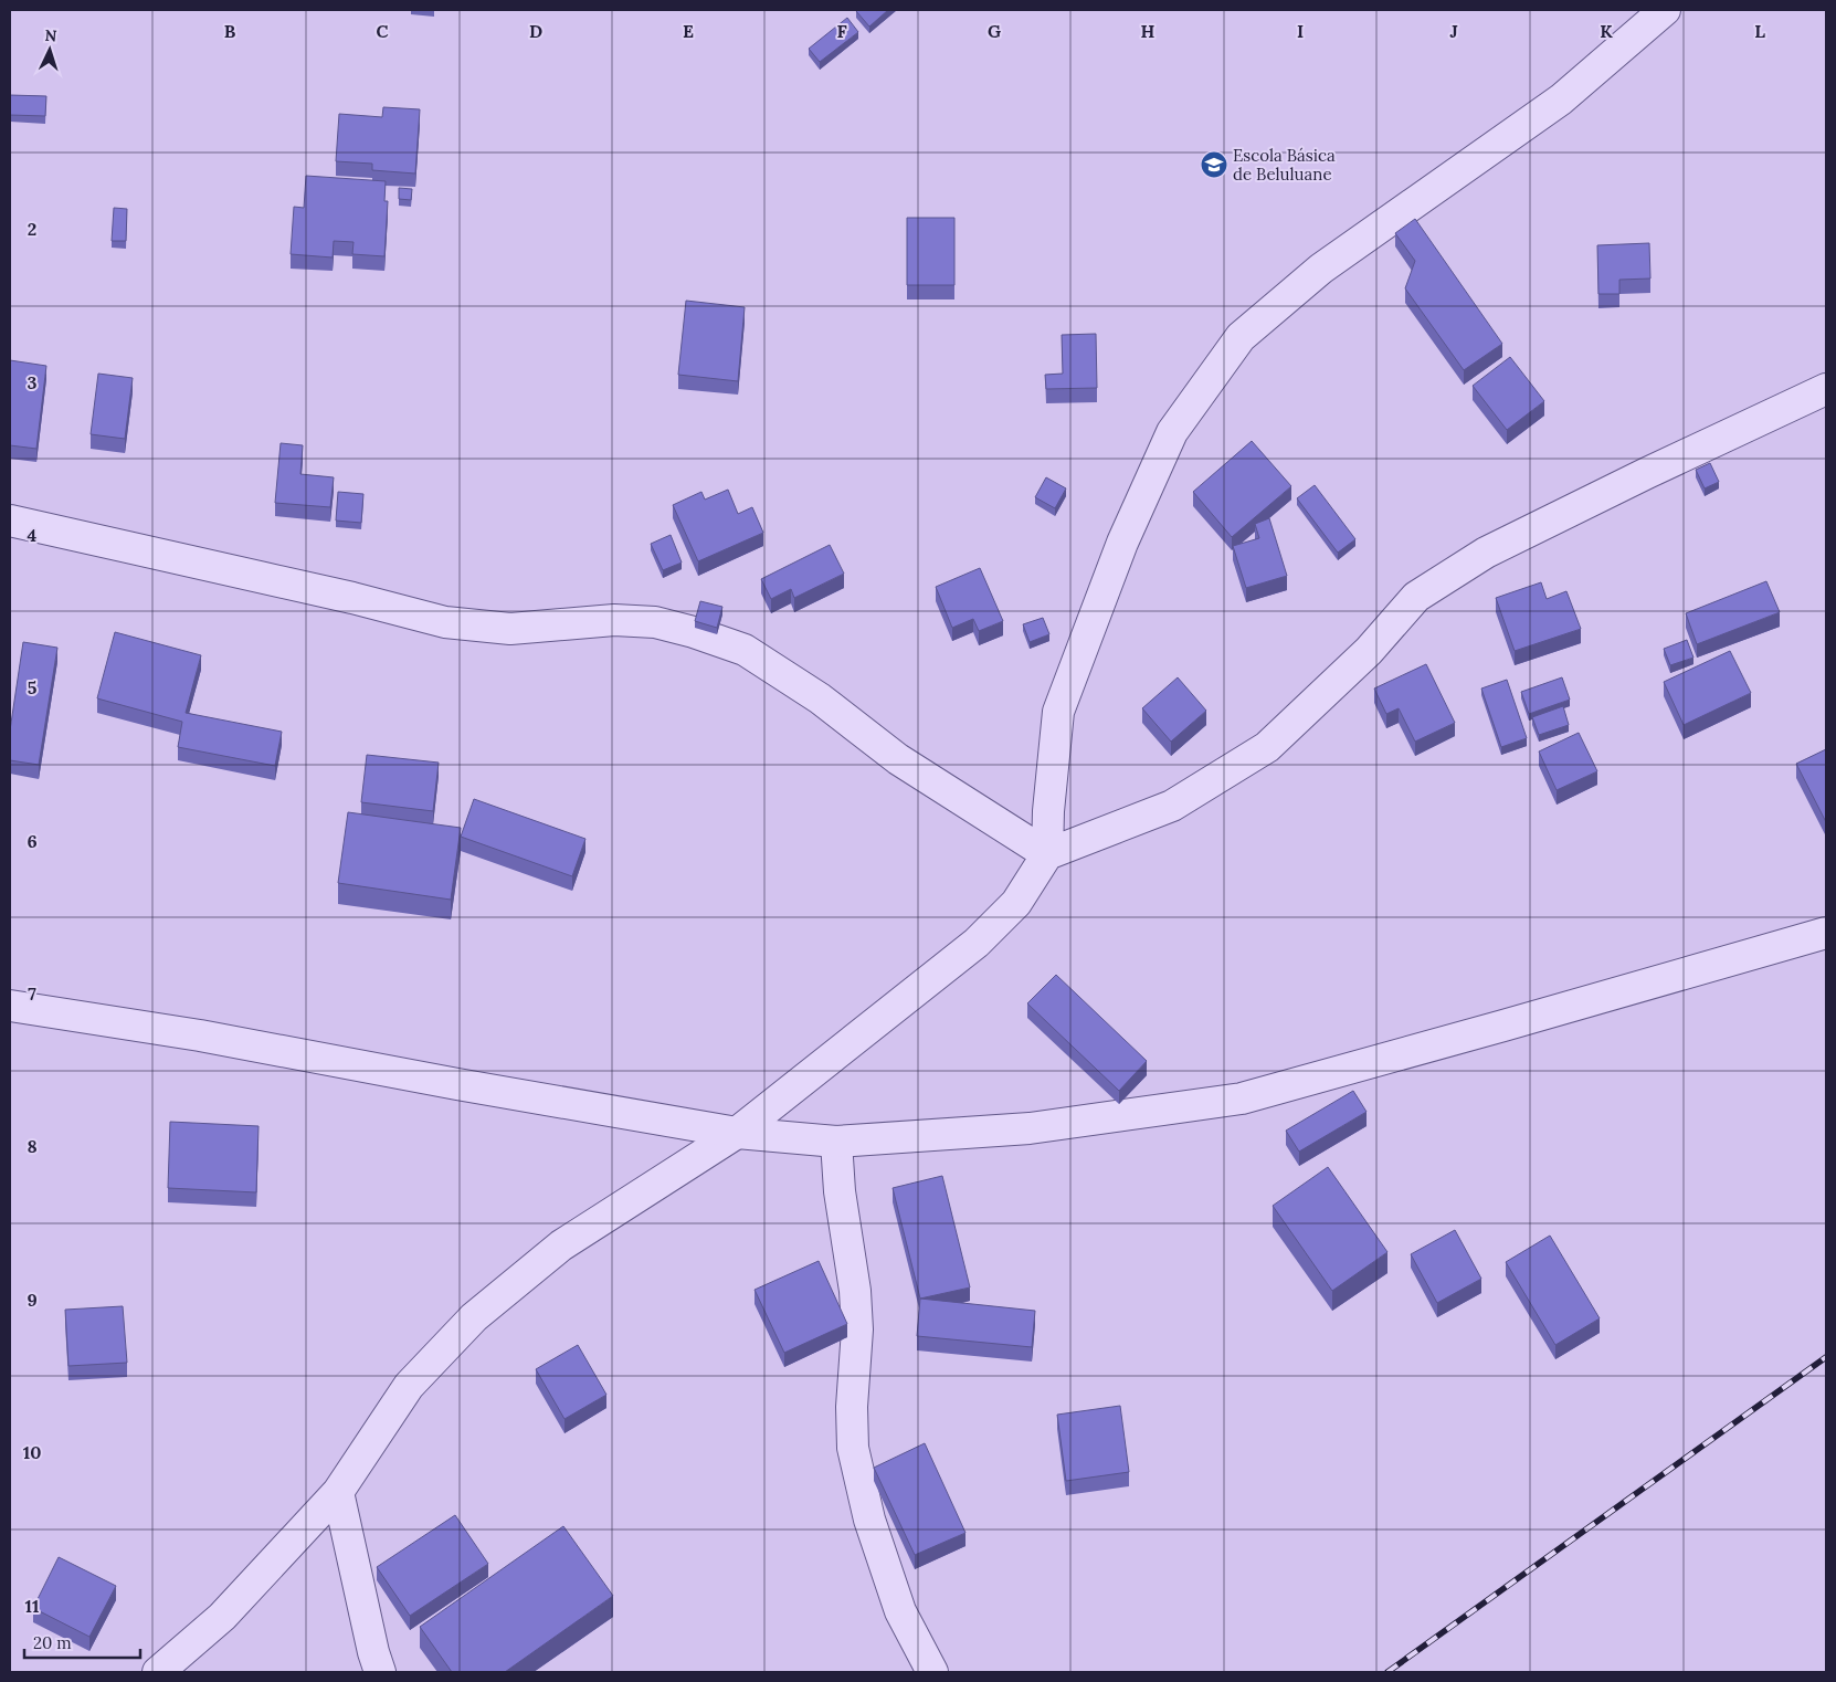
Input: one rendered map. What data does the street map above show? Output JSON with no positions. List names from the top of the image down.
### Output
{
  "places": {
    "school or university": ["Escola Básica de Beluluane"]
  },
  "scale_bar": "20 m",
  "north": "top",
  "grid": {
    "columns": [
      "B",
      "C",
      "D",
      "E",
      "F",
      "G",
      "H",
      "I",
      "J",
      "K",
      "L"
    ],
    "rows": [
      "2",
      "3",
      "4",
      "5",
      "6",
      "7",
      "8",
      "9",
      "10",
      "11"
    ]
  }
}
